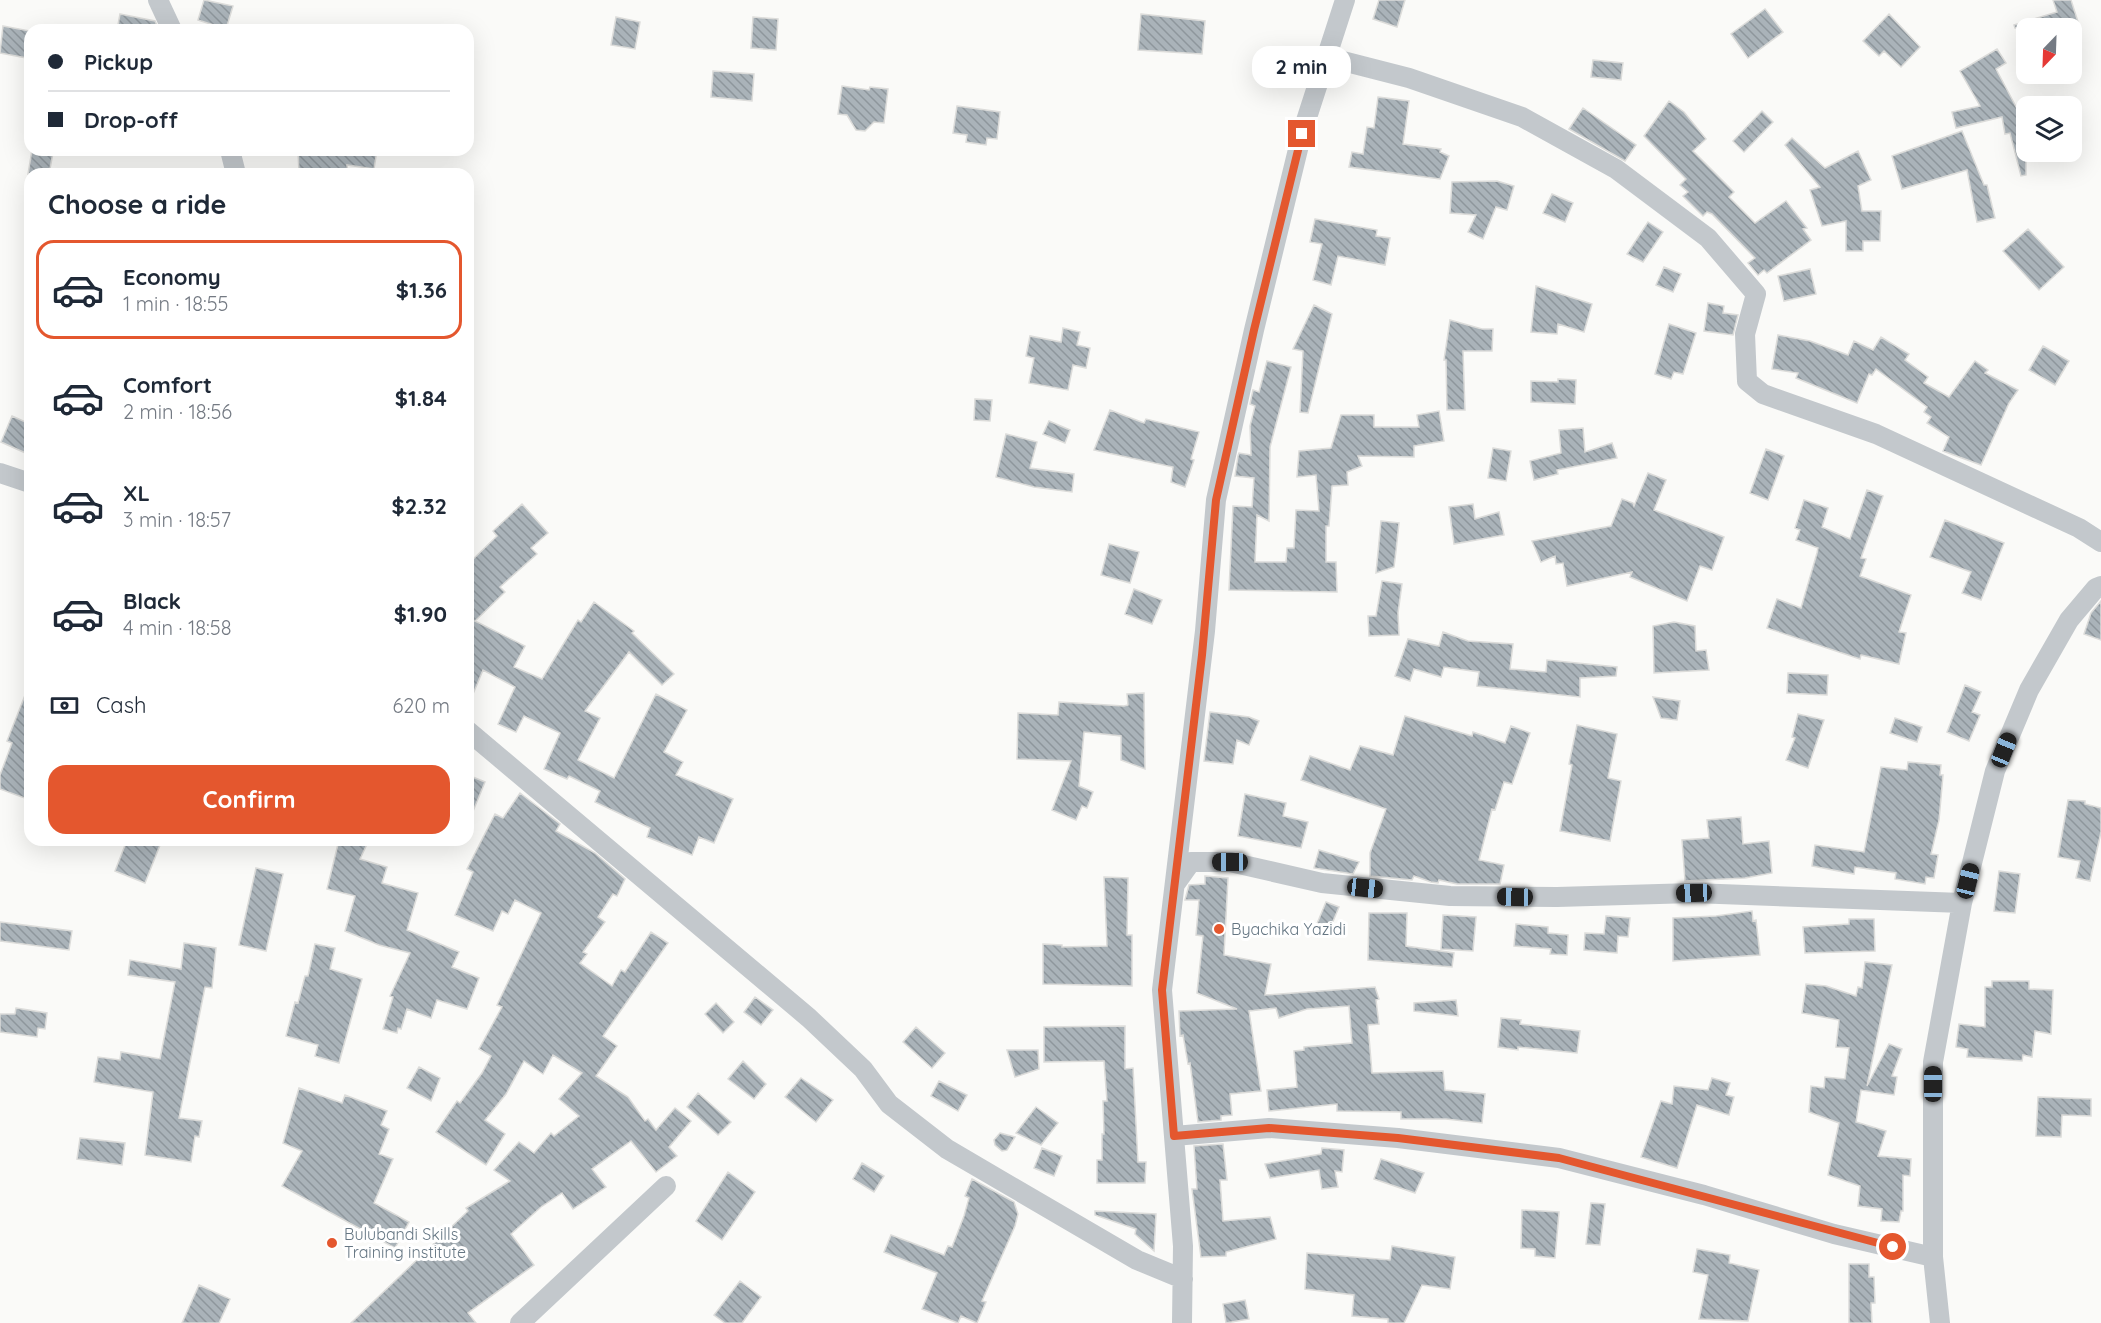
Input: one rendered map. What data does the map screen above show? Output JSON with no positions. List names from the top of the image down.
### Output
{
  "places": ["Byachika Yazidi", "Bulubandi Skills Training institute"],
  "north": "bottom left",
  "page": {
    "banner": ["Pickup", "Drop-off"],
    "bubble": "2 min",
    "heading": "Choose a ride",
    "list": [
      {
        "name": "Economy",
        "note": "1 min · 18:55",
        "value": "$1.36"
      },
      {
        "name": "Comfort",
        "note": "2 min · 18:56",
        "value": "$1.84"
      },
      {
        "name": "XL",
        "note": "3 min · 18:57",
        "value": "$2.32"
      },
      {
        "name": "Black",
        "note": "4 min · 18:58",
        "value": "$1.90"
      }
    ],
    "pay": ["Cash", "620 m"],
    "buttons": "Confirm"
  }
}
